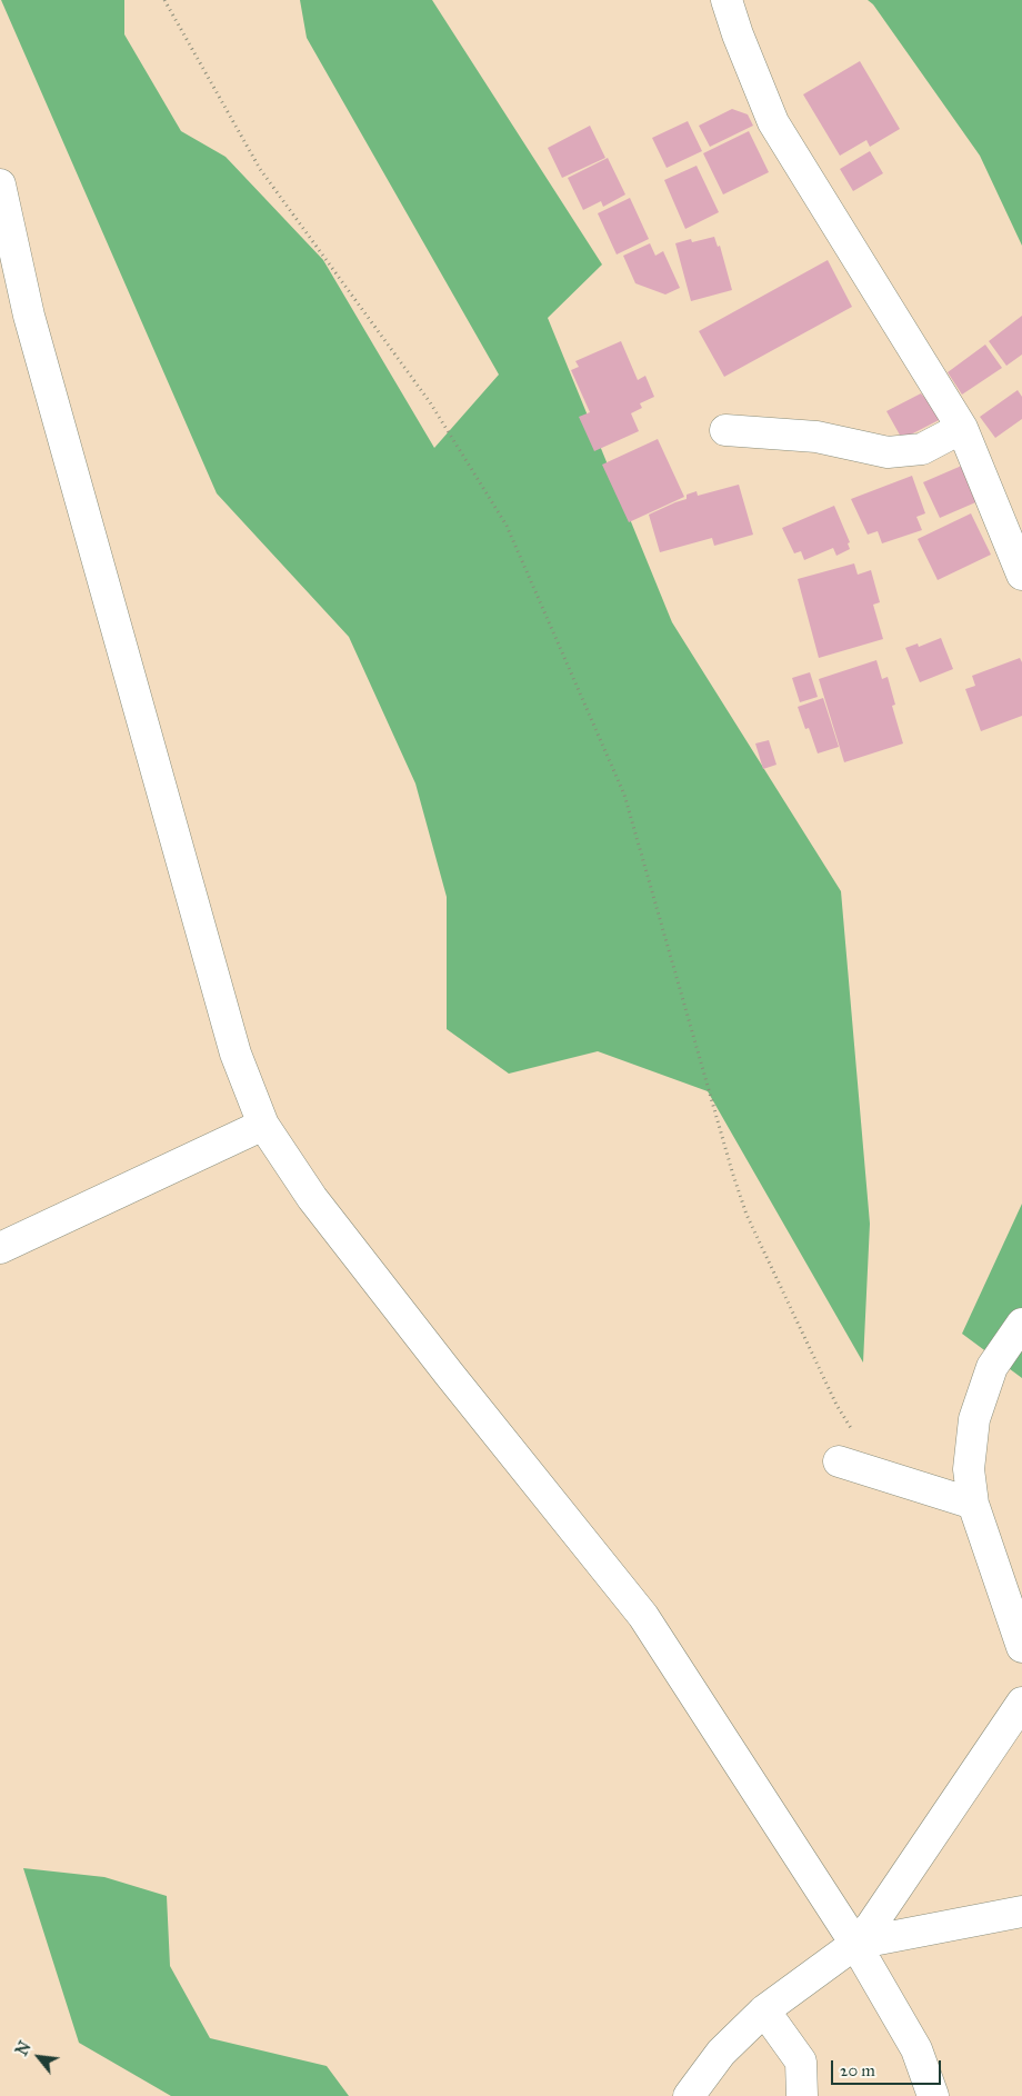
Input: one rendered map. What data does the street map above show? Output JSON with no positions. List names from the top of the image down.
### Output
{
  "scale_bar": "20 m",
  "north": "top left"
}
